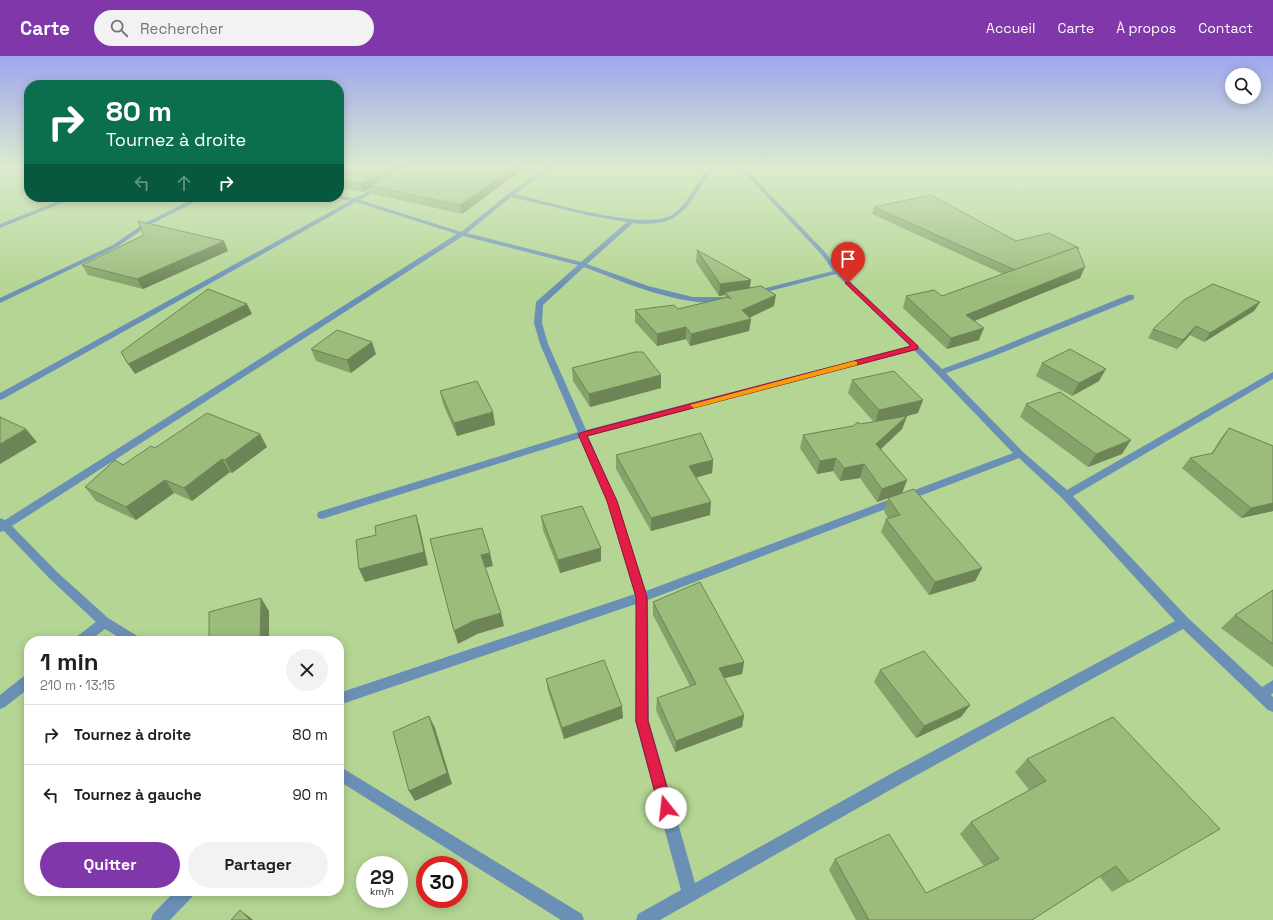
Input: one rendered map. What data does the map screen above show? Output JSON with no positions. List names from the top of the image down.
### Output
{
  "page": {
    "header": "Carte",
    "search": "Rechercher",
    "nav": [
      "Accueil",
      "Carte",
      "À propos",
      "Contact"
    ],
    "turn": ["80 m", "Tournez à droite"],
    "heading": ["1 min", "210 m · 13:15"],
    "list": [
      {
        "name": "Tournez à droite",
        "value": "80 m"
      },
      {
        "name": "Tournez à gauche",
        "value": "90 m"
      }
    ],
    "buttons": ["Quitter", "Partager"],
    "speed": "29 km/h",
    "limit": "30"
  }
}
